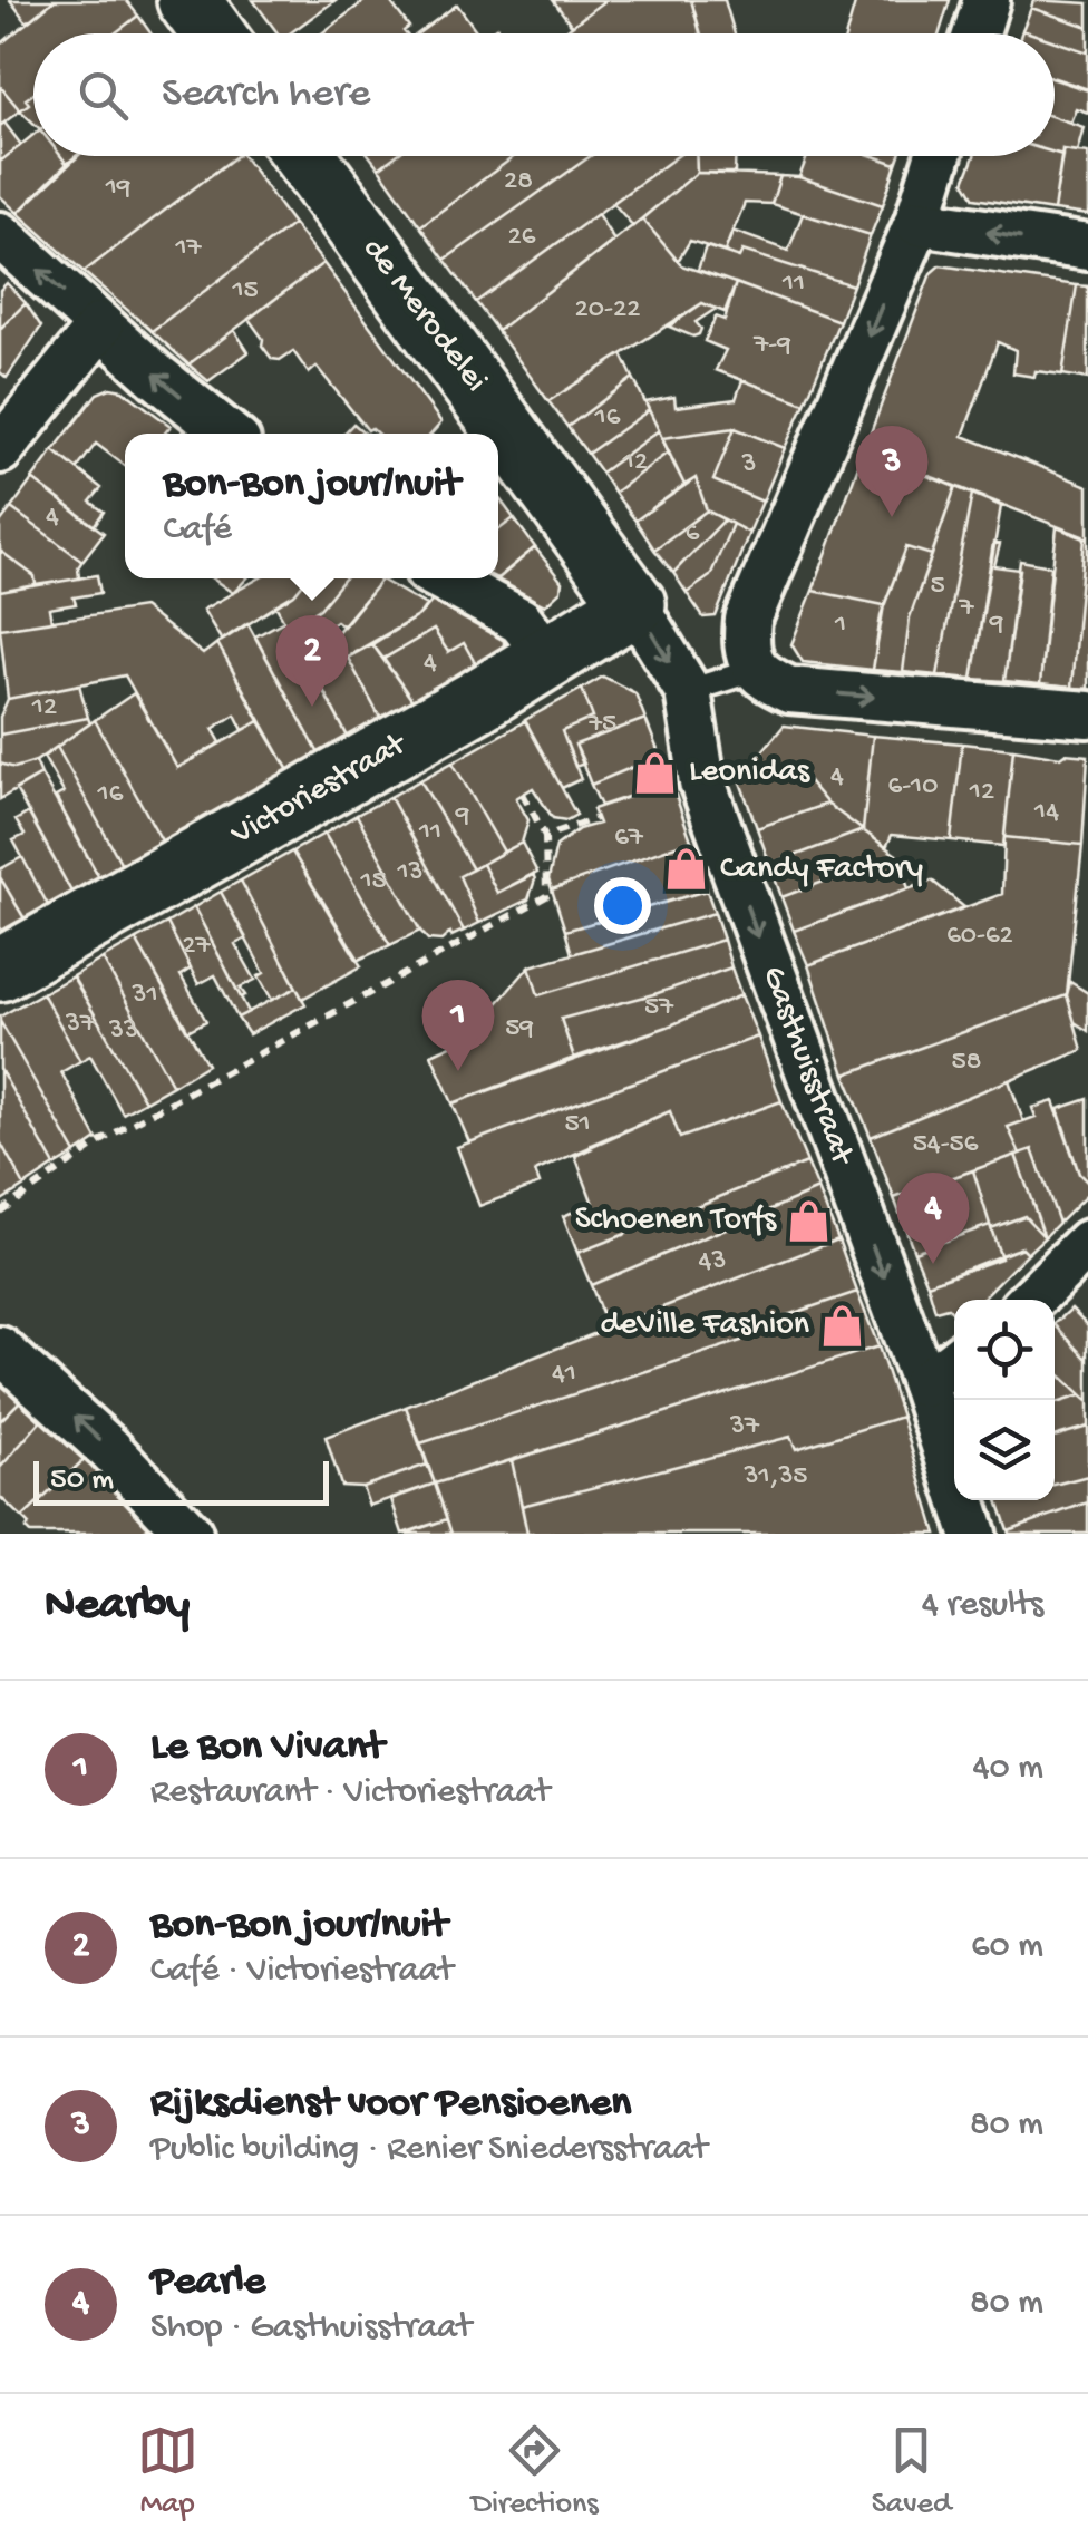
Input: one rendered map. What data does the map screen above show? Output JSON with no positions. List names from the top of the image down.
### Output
{
  "streets": {
    "street": ["de Merodelei", "Victoriestraat", "Gasthuisstraat"]
  },
  "crossings": [
    ["de Merodelei", "Victoriestraat"],
    ["de Merodelei", "Gasthuisstraat"],
    ["Victoriestraat", "Gasthuisstraat"]
  ],
  "one_way": ["Gasthuisstraat"],
  "places": {
    "shop": [
      "Leonidas",
      "Candy Factory",
      "Schoenen Torfs",
      "deVille Fashion"
    ]
  },
  "house_numbers": [
    "28",
    "19",
    "26",
    "17",
    "11",
    "15",
    "20-22",
    "7-9",
    "16",
    "12",
    "3",
    "4",
    "6",
    "5",
    "7",
    "9",
    "1",
    "4",
    "12",
    "75",
    "4",
    "6-10",
    "12",
    "16",
    "14",
    "9",
    "11",
    "67",
    "13",
    "15",
    "60-62",
    "27",
    "31",
    "57",
    "37",
    "59",
    "33",
    "58",
    "51",
    "54-56",
    "43",
    "41",
    "37",
    "31,35"
  ],
  "scale_bar": "50 m",
  "page": {
    "search": "Search here",
    "pins": [
      "3",
      "2",
      "1",
      "4"
    ],
    "popup": ["Bon-Bon jour/nuit", "Café"],
    "scale": "50 m",
    "heading": ["Nearby", "4 results"],
    "list": [
      {
        "mark": "1",
        "name": "Le Bon Vivant",
        "note": "Restaurant · Victoriestraat",
        "value": "40 m"
      },
      {
        "mark": "2",
        "name": "Bon-Bon jour/nuit",
        "note": "Café · Victoriestraat",
        "value": "60 m"
      },
      {
        "mark": "3",
        "name": "Rijksdienst voor Pensioenen",
        "note": "Public building · Renier Sniedersstraat",
        "value": "80 m"
      },
      {
        "mark": "4",
        "name": "Pearle",
        "note": "Shop · Gasthuisstraat",
        "value": "80 m"
      }
    ],
    "nav": ["Map", "Directions", "Saved"]
  }
}
